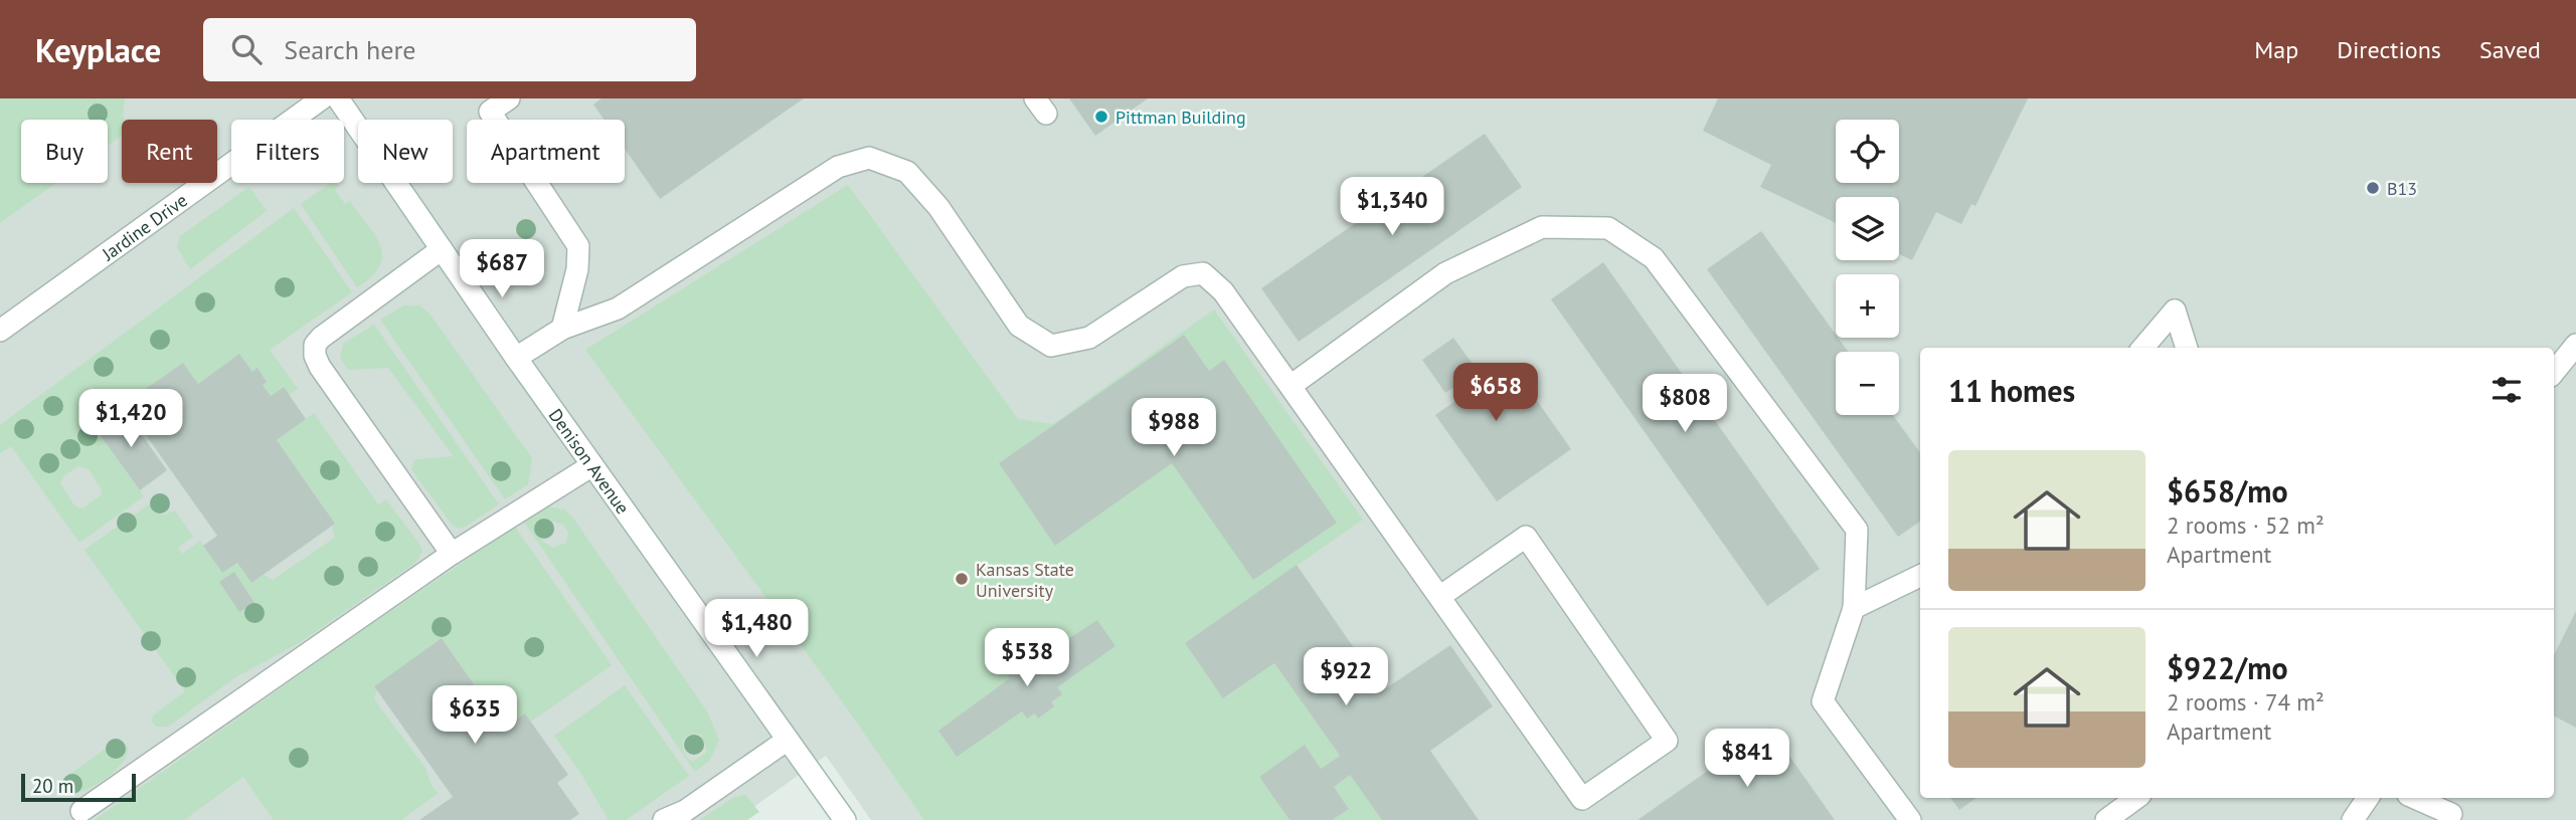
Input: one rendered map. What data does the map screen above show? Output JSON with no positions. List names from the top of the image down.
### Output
{
  "streets": {
    "street": ["Jardine Drive", "Denison Avenue"]
  },
  "places": ["Pittman Building", "B13", "Kansas State University"],
  "scale_bar": "20 m",
  "page": {
    "header": "Keyplace",
    "search": "Search here",
    "nav": ["Map", "Directions", "Saved"],
    "map_buttons": ["+", "−"],
    "chip": [
      "Buy",
      "Rent",
      "Filters",
      "New",
      "Apartment"
    ],
    "price": [
      "$1,340",
      "$687",
      "$658",
      "$808",
      "$1,420",
      "$988",
      "$1,480",
      "$538",
      "$922",
      "$635",
      "$841"
    ],
    "heading": "11 homes",
    "list": [
      {
        "name": "$658/mo",
        "note": "2 rooms · 52 m² · Apartment"
      },
      {
        "name": "$922/mo",
        "note": "2 rooms · 74 m² · Apartment"
      }
    ],
    "scale": "20 m"
  }
}
